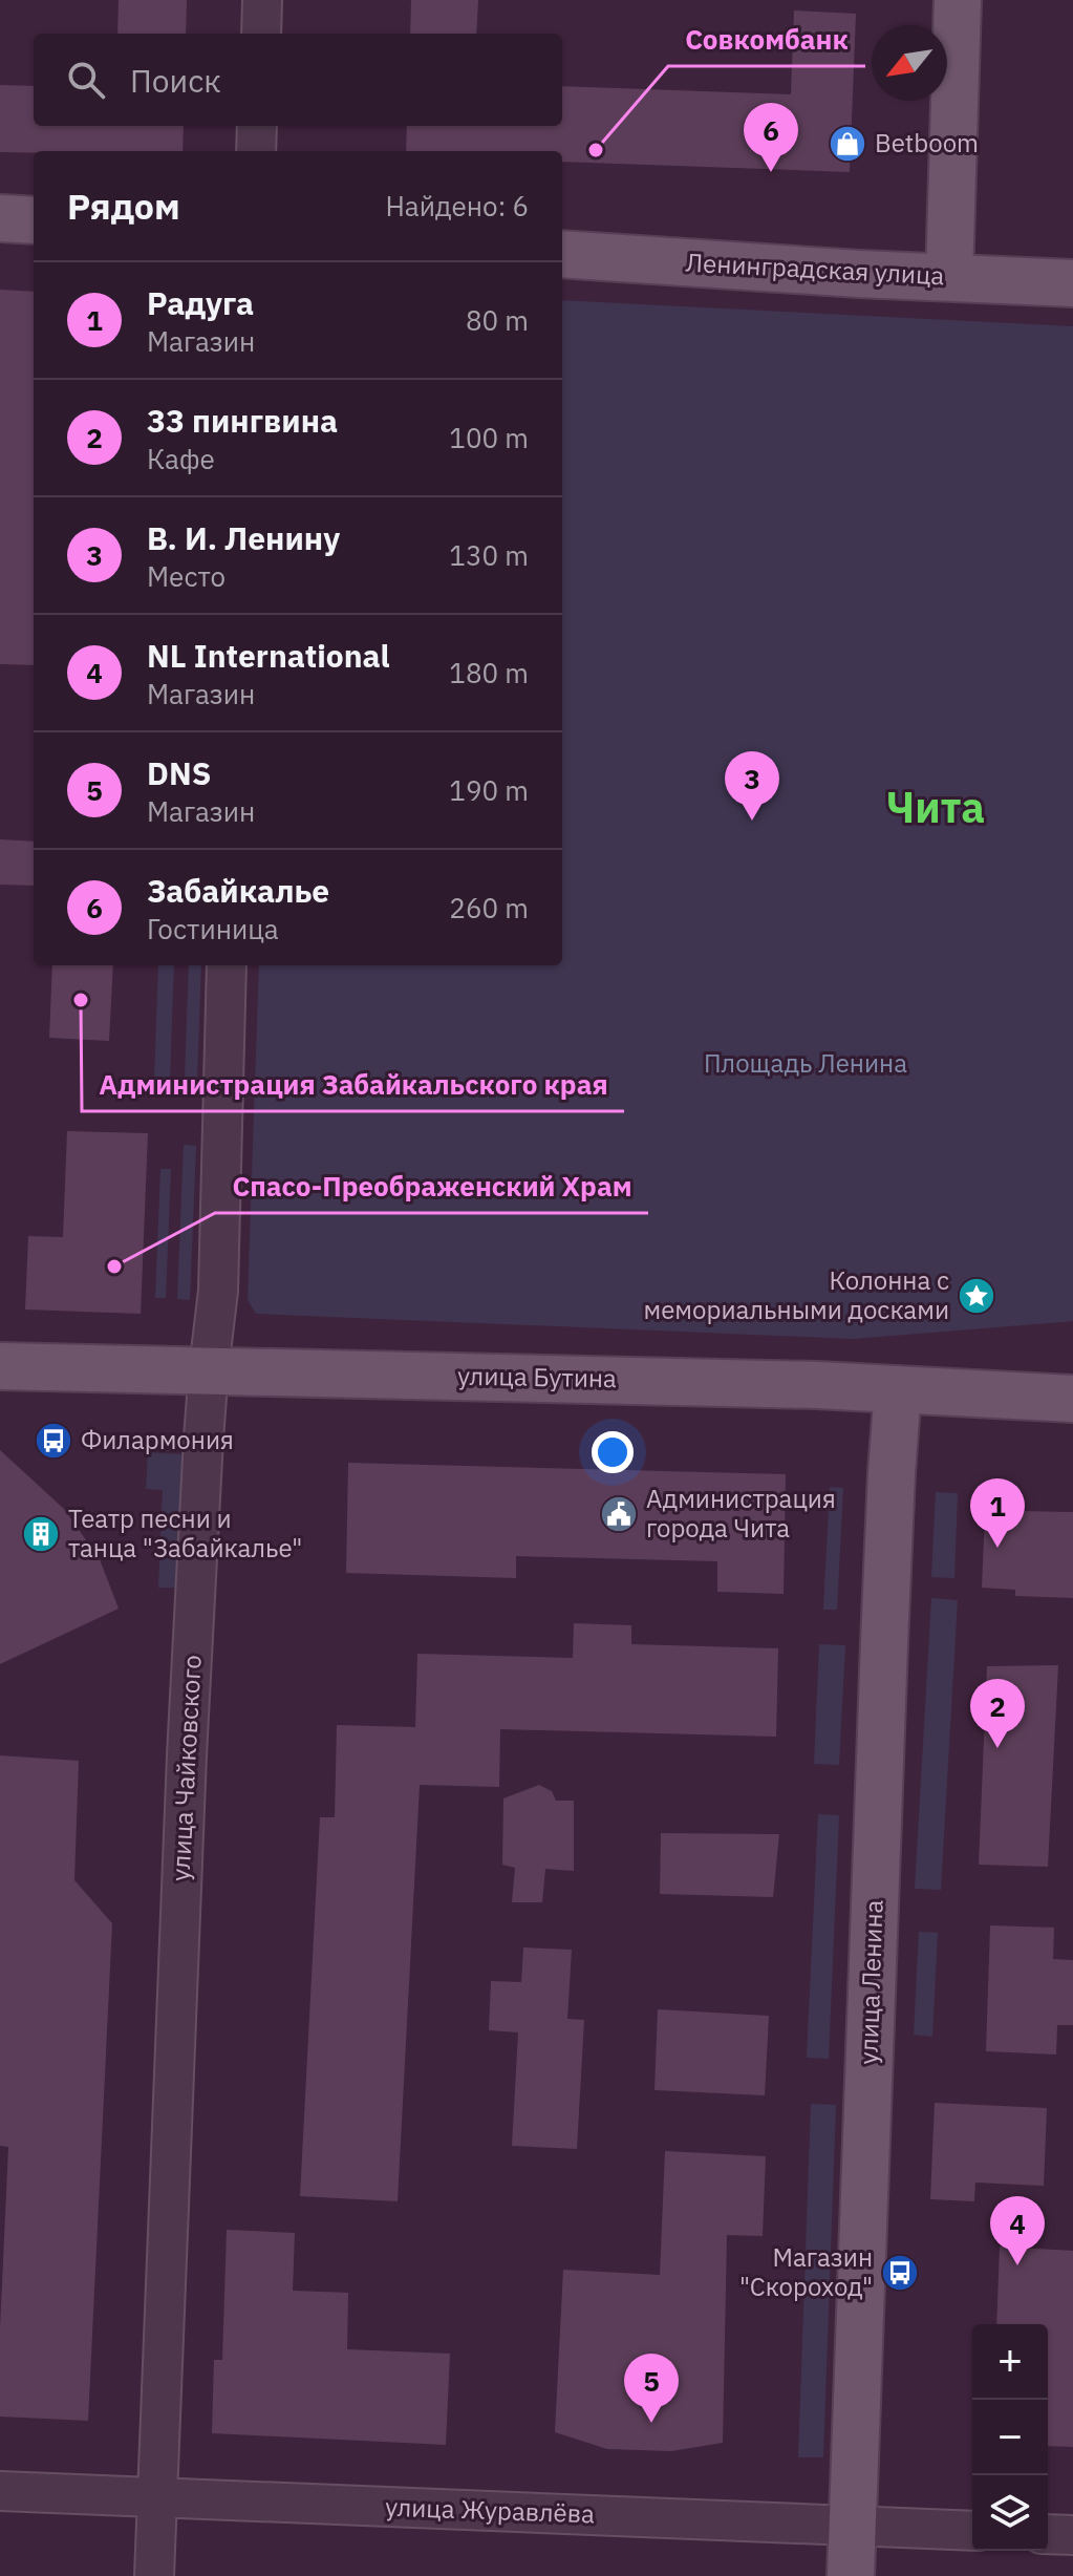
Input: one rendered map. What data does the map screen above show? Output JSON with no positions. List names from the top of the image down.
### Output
{
  "streets": {
    "main road": ["Ленинградская улица", "улица Бутина", "улица Ленина"],
    "street": ["улица Чайковского", "улица Журавлёва"]
  },
  "crossings": [
    ["улица Бутина", "улица Чайковского"],
    ["улица Бутина", "улица Ленина"],
    ["улица Чайковского", "улица Журавлёва"],
    ["улица Ленина", "улица Журавлёва"]
  ],
  "districts": ["Чита"],
  "parks": ["Площадь Ленина"],
  "places": {
    "shop": ["Betboom"],
    "other": ["Совкомбанк", "Администрация Забайкальского края", "Спасо-Преображенский Храм"],
    "place": ["Колонна с мемориальными досками"],
    "bus stop": ["Филармония", "Магазин \"Скороход\""],
    "public building": ["Администрация города Чита"],
    "building": ["Театр песни и танца \"Забайкалье\""]
  },
  "north": "bottom left",
  "page": {
    "search": "Поиск",
    "pins": [
      "6",
      "3",
      "1",
      "2",
      "4",
      "5"
    ],
    "heading": ["Рядом", "Найдено: 6"],
    "list": [
      {
        "mark": "1",
        "name": "Радуга",
        "note": "Магазин",
        "value": "80 m"
      },
      {
        "mark": "2",
        "name": "33 пингвина",
        "note": "Кафе",
        "value": "100 m"
      },
      {
        "mark": "3",
        "name": "В. И. Ленину",
        "note": "Место",
        "value": "130 m"
      },
      {
        "mark": "4",
        "name": "NL International",
        "note": "Магазин",
        "value": "180 m"
      },
      {
        "mark": "5",
        "name": "DNS",
        "note": "Магазин",
        "value": "190 m"
      },
      {
        "mark": "6",
        "name": "Забайкалье",
        "note": "Гостиница",
        "value": "260 m"
      }
    ],
    "map_buttons": ["+", "−"]
  }
}
